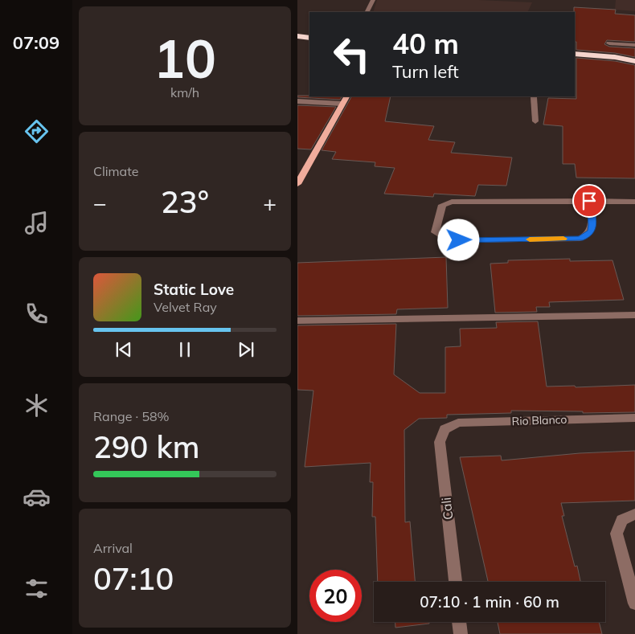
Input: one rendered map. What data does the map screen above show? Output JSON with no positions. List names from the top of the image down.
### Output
{
  "streets": {
    "street": ["Rio Blanco", "Cali"]
  },
  "crossings": [
    ["Rio Blanco", "Cali"]
  ],
  "page": {
    "tabs": "07:09",
    "tile": [
      ["10", "km/h"],
      "Climate",
      ["Range · 58%", "290 km"],
      ["Arrival", "07:10"]
    ],
    "turn": ["40 m", "Turn left"],
    "heat": ["−", "23°", "+"],
    "song": ["Static Love", "Velvet Ray"],
    "limit": "20",
    "trip": "07:10 · 1 min · 60 m"
  }
}
